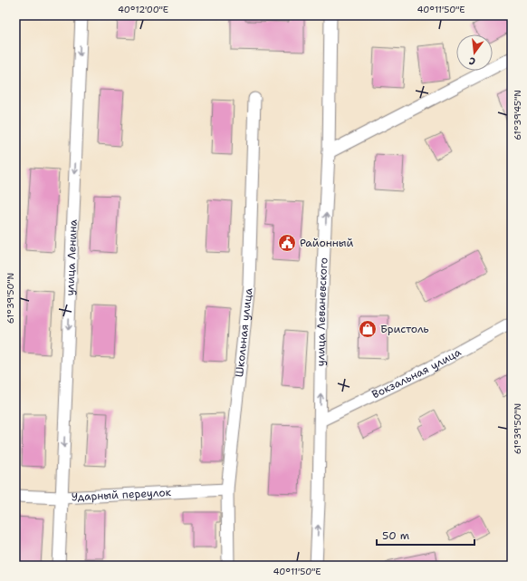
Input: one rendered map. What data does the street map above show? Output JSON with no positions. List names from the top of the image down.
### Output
{
  "streets": {
    "street": [
      "улица Ленина",
      "улица Леваневского",
      "Школьная улица",
      "Вокзальная улица",
      "Ударный переулок"
    ]
  },
  "crossings": [
    ["улица Ленина", "Ударный переулок"],
    ["улица Леваневского", "Вокзальная улица"],
    ["Школьная улица", "Ударный переулок"]
  ],
  "one_way": ["улица Ленина", "улица Леваневского"],
  "places": {
    "public building": ["Районный"],
    "shop": ["Бристоль"]
  },
  "scale_bar": "50 m",
  "north": "bottom",
  "coordinates": [
    "40°12'00\"E",
    "40°11'50\"E",
    "61°39'45\"N",
    "61°39'50\"N"
  ]
}
